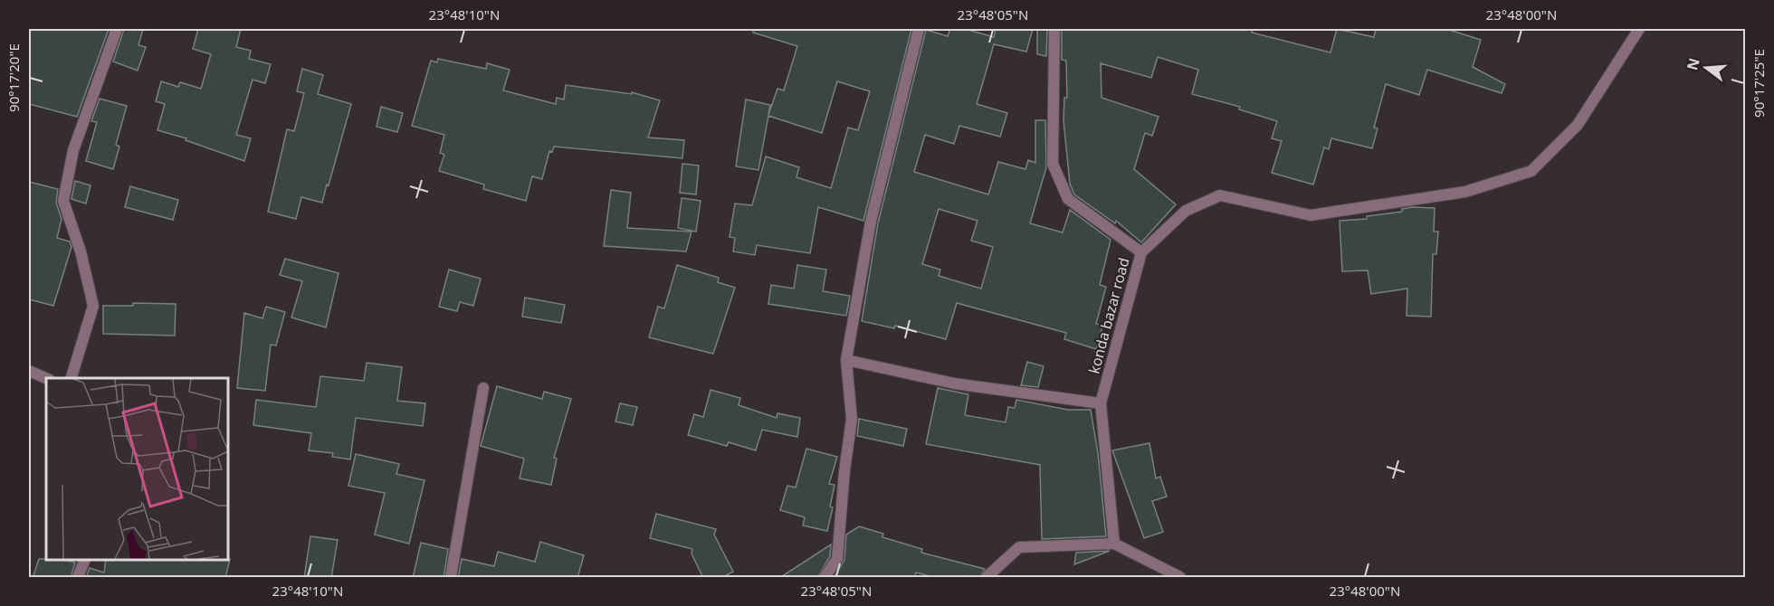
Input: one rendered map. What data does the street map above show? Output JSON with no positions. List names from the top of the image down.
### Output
{
  "streets": {
    "street": ["konda bazar road"]
  },
  "north": "left",
  "coordinates": [
    "23°48'10\"N",
    "23°48'05\"N",
    "23°48'00\"N",
    "90°17'20\"E",
    "90°17'25\"E"
  ]
}
